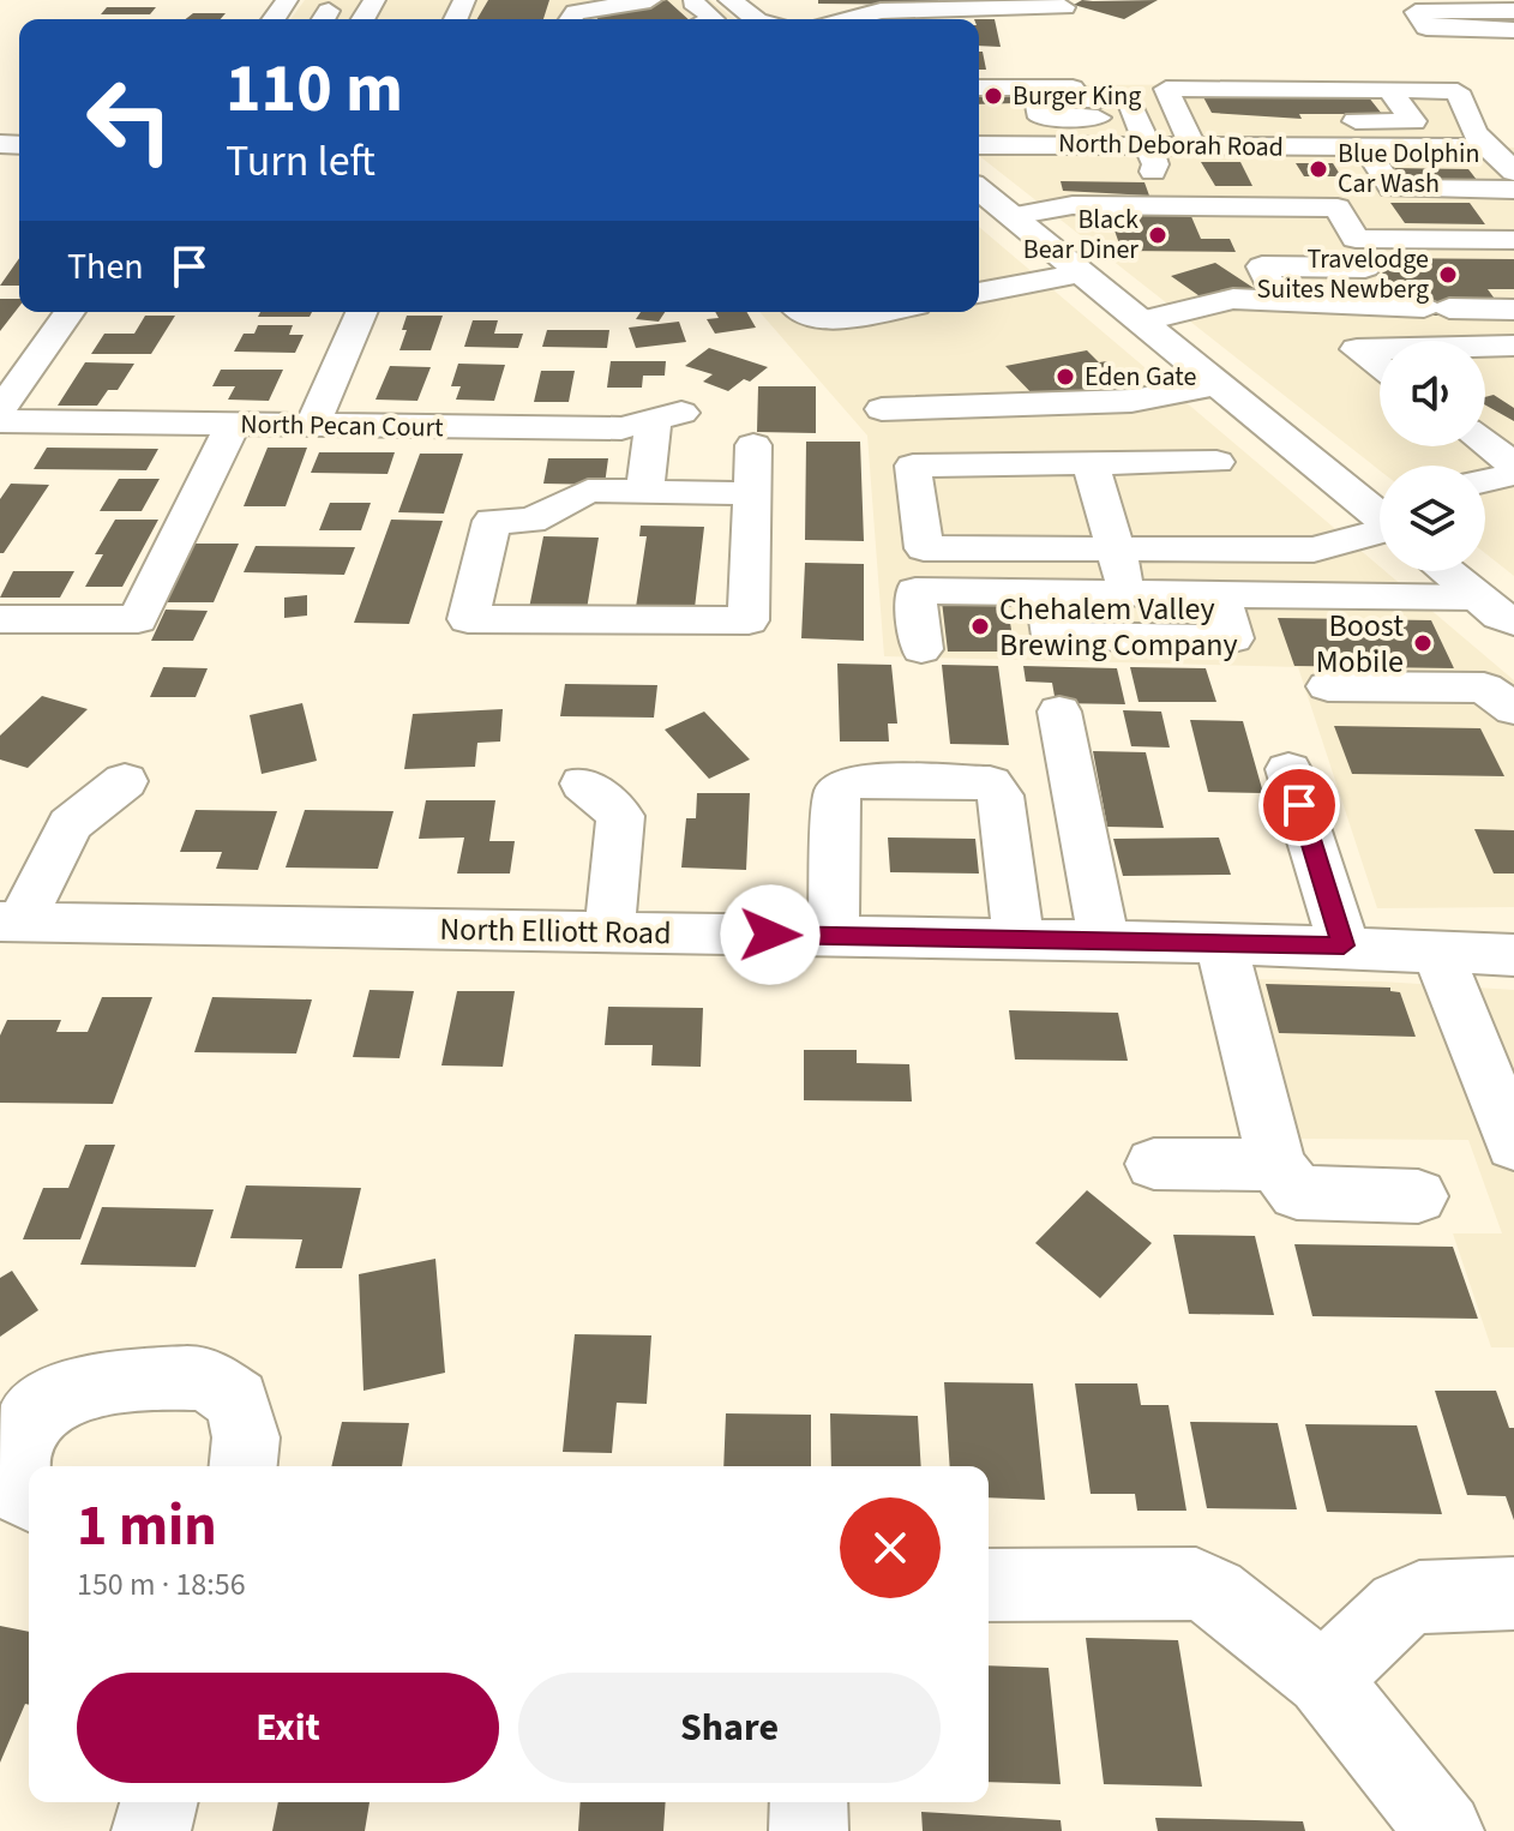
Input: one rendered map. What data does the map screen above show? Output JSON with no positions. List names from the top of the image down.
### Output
{
  "streets": {
    "street": ["North Deborah Road", "North Pecan Court", "North Elliott Road"]
  },
  "places": [
    "Burger King",
    "Blue Dolphin Car Wash",
    "Black Bear Diner",
    "Travelodge Suites Newberg",
    "Eden Gate",
    "Chehalem Valley Brewing Company",
    "Boost Mobile"
  ],
  "page": {
    "turn": ["110 m", "Turn left"],
    "then": "Then",
    "heading": ["1 min", "150 m · 18:56"],
    "buttons": ["Exit", "Share"]
  }
}
